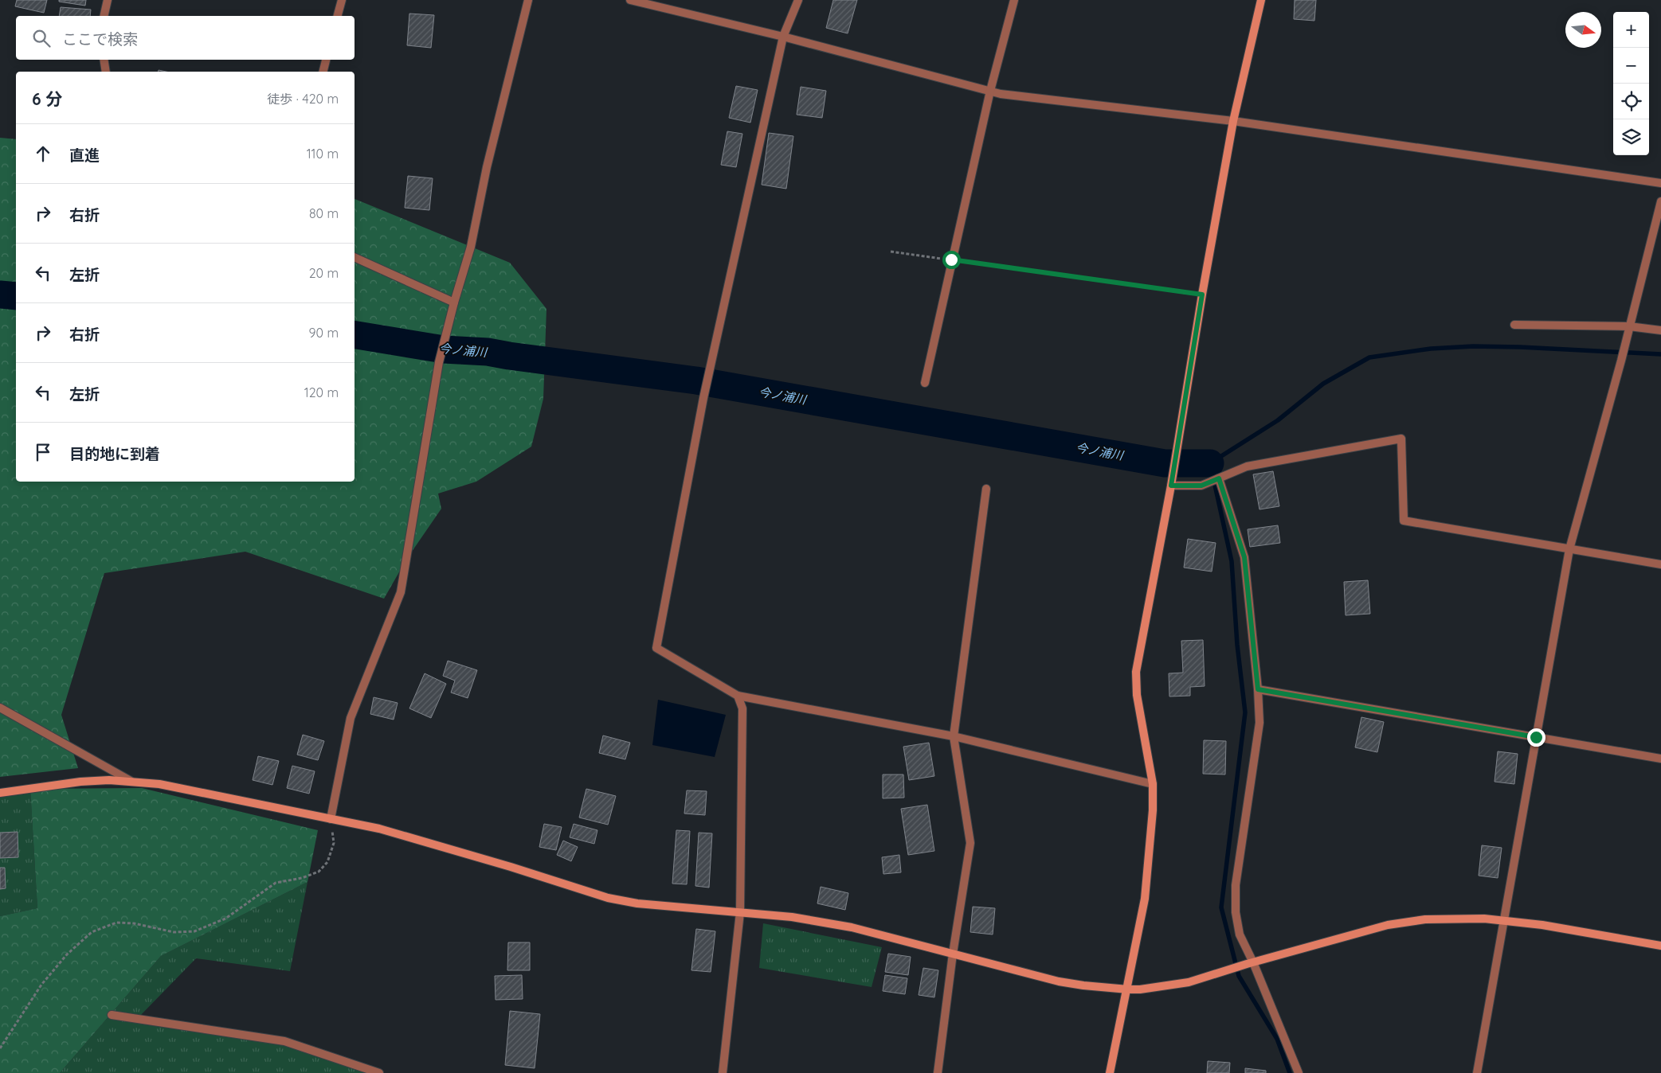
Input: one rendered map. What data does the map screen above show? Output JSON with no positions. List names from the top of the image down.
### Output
{
  "water": ["今ノ浦川"],
  "north": "right",
  "page": {
    "map_buttons": ["+", "−"],
    "search": "ここで検索",
    "heading": ["6 分", "徒歩 · 420 m"],
    "list": [
      ["直進", "110 m"],
      ["右折", "80 m"],
      ["左折", "20 m"],
      ["右折", "90 m"],
      ["左折", "120 m"],
      "目的地に到着"
    ]
  }
}
